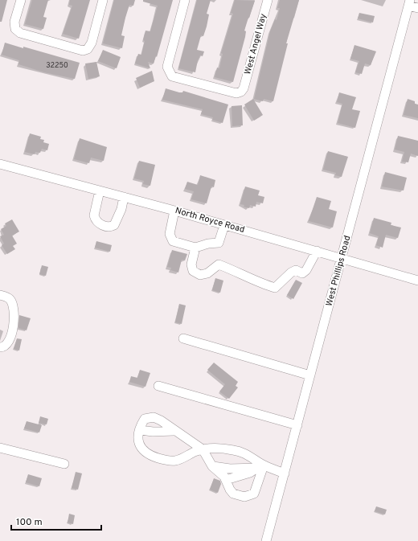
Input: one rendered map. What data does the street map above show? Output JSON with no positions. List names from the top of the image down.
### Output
{
  "streets": {
    "street": ["West Angel Way", "North Royce Road", "West Phillips Road"]
  },
  "crossings": [
    ["North Royce Road", "West Phillips Road"]
  ],
  "house_numbers": ["32250"],
  "scale_bar": "100 m"
}
